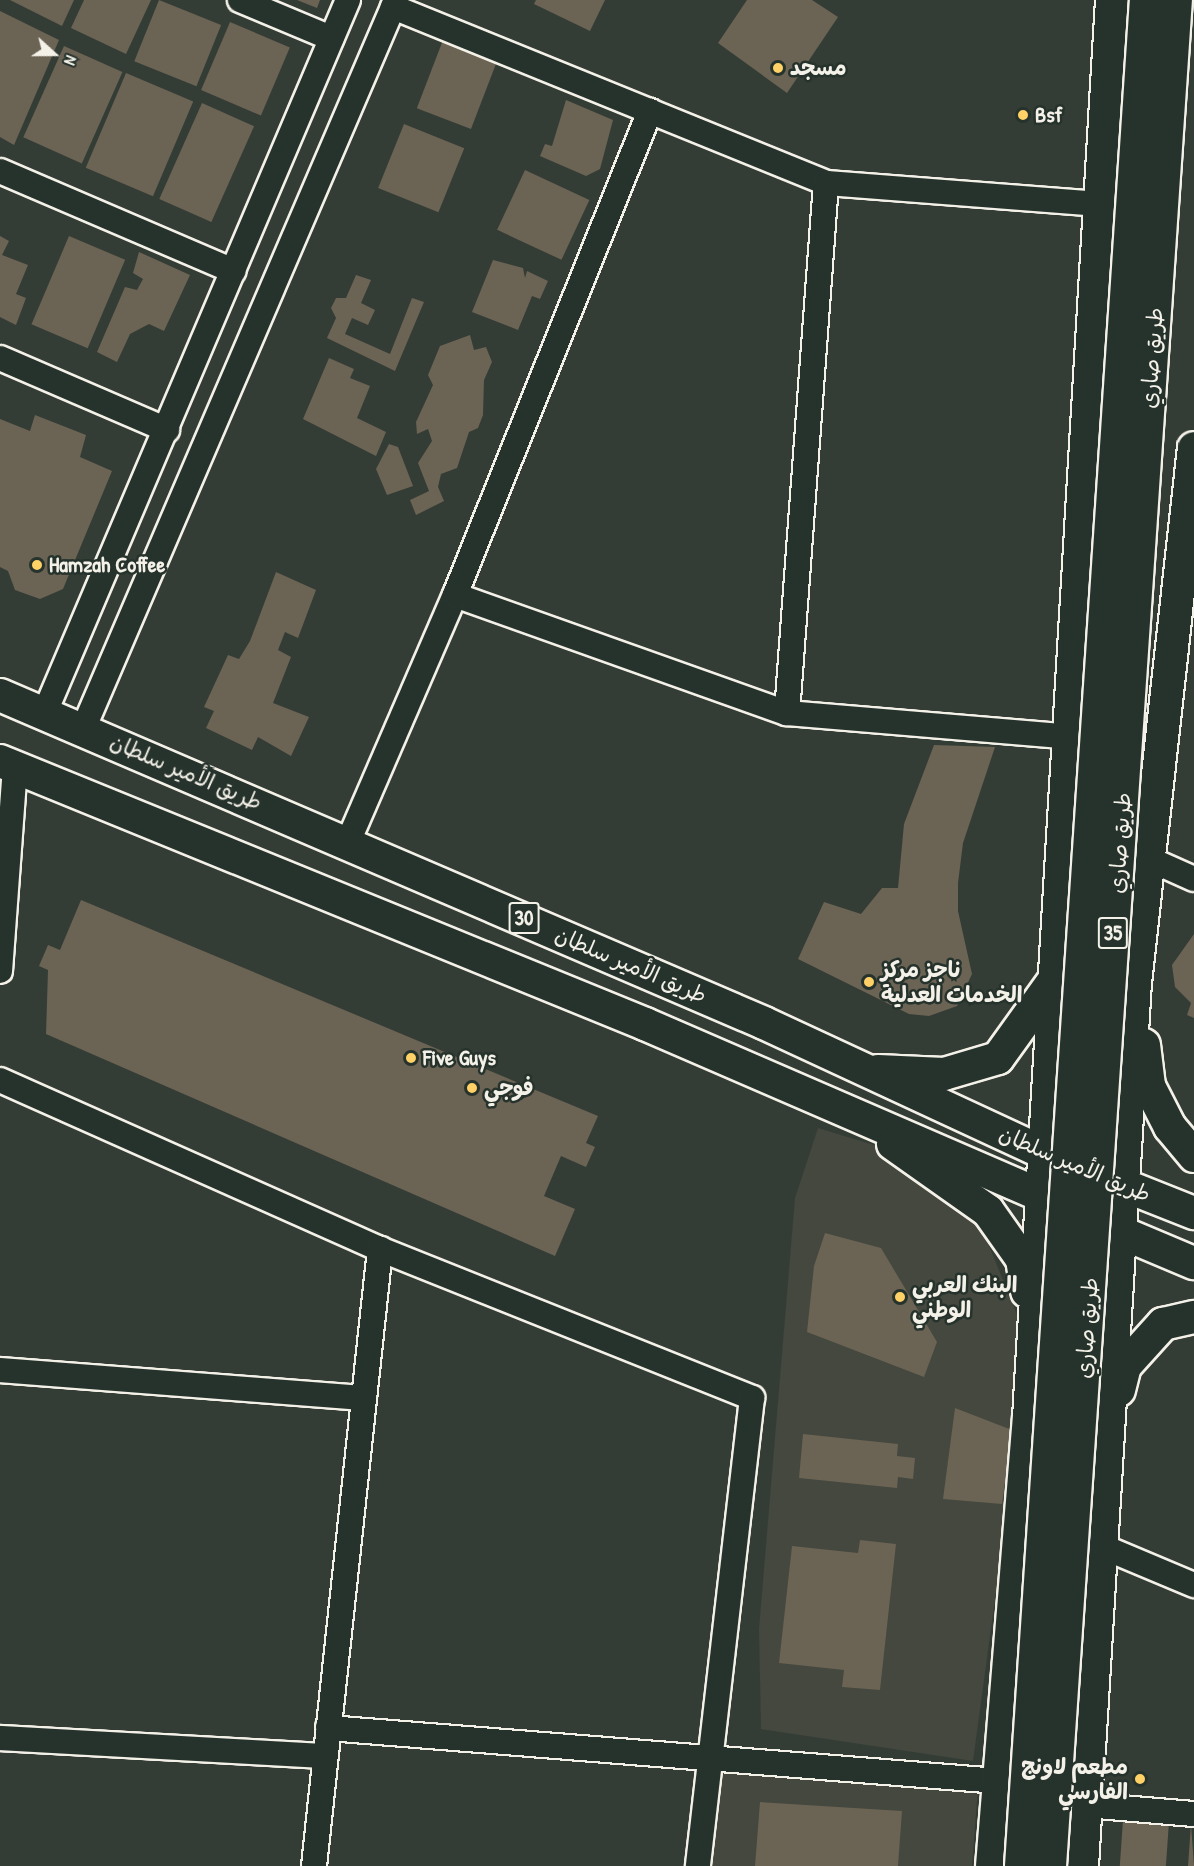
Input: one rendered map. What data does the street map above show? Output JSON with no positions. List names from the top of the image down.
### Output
{
  "streets": {
    "main road": [
      "طريق صاري",
      "طريق الأمير سلطان",
      "30",
      "35"
    ]
  },
  "places": [
    "مسجد",
    "Bsf",
    "Hamzah Coffee",
    "ناجز مركز الخدمات العدلية",
    "Five Guys",
    "فوجي",
    "البنك العربي الوطني",
    "مطعم لاونج الفارسي"
  ],
  "north": "right"
}
